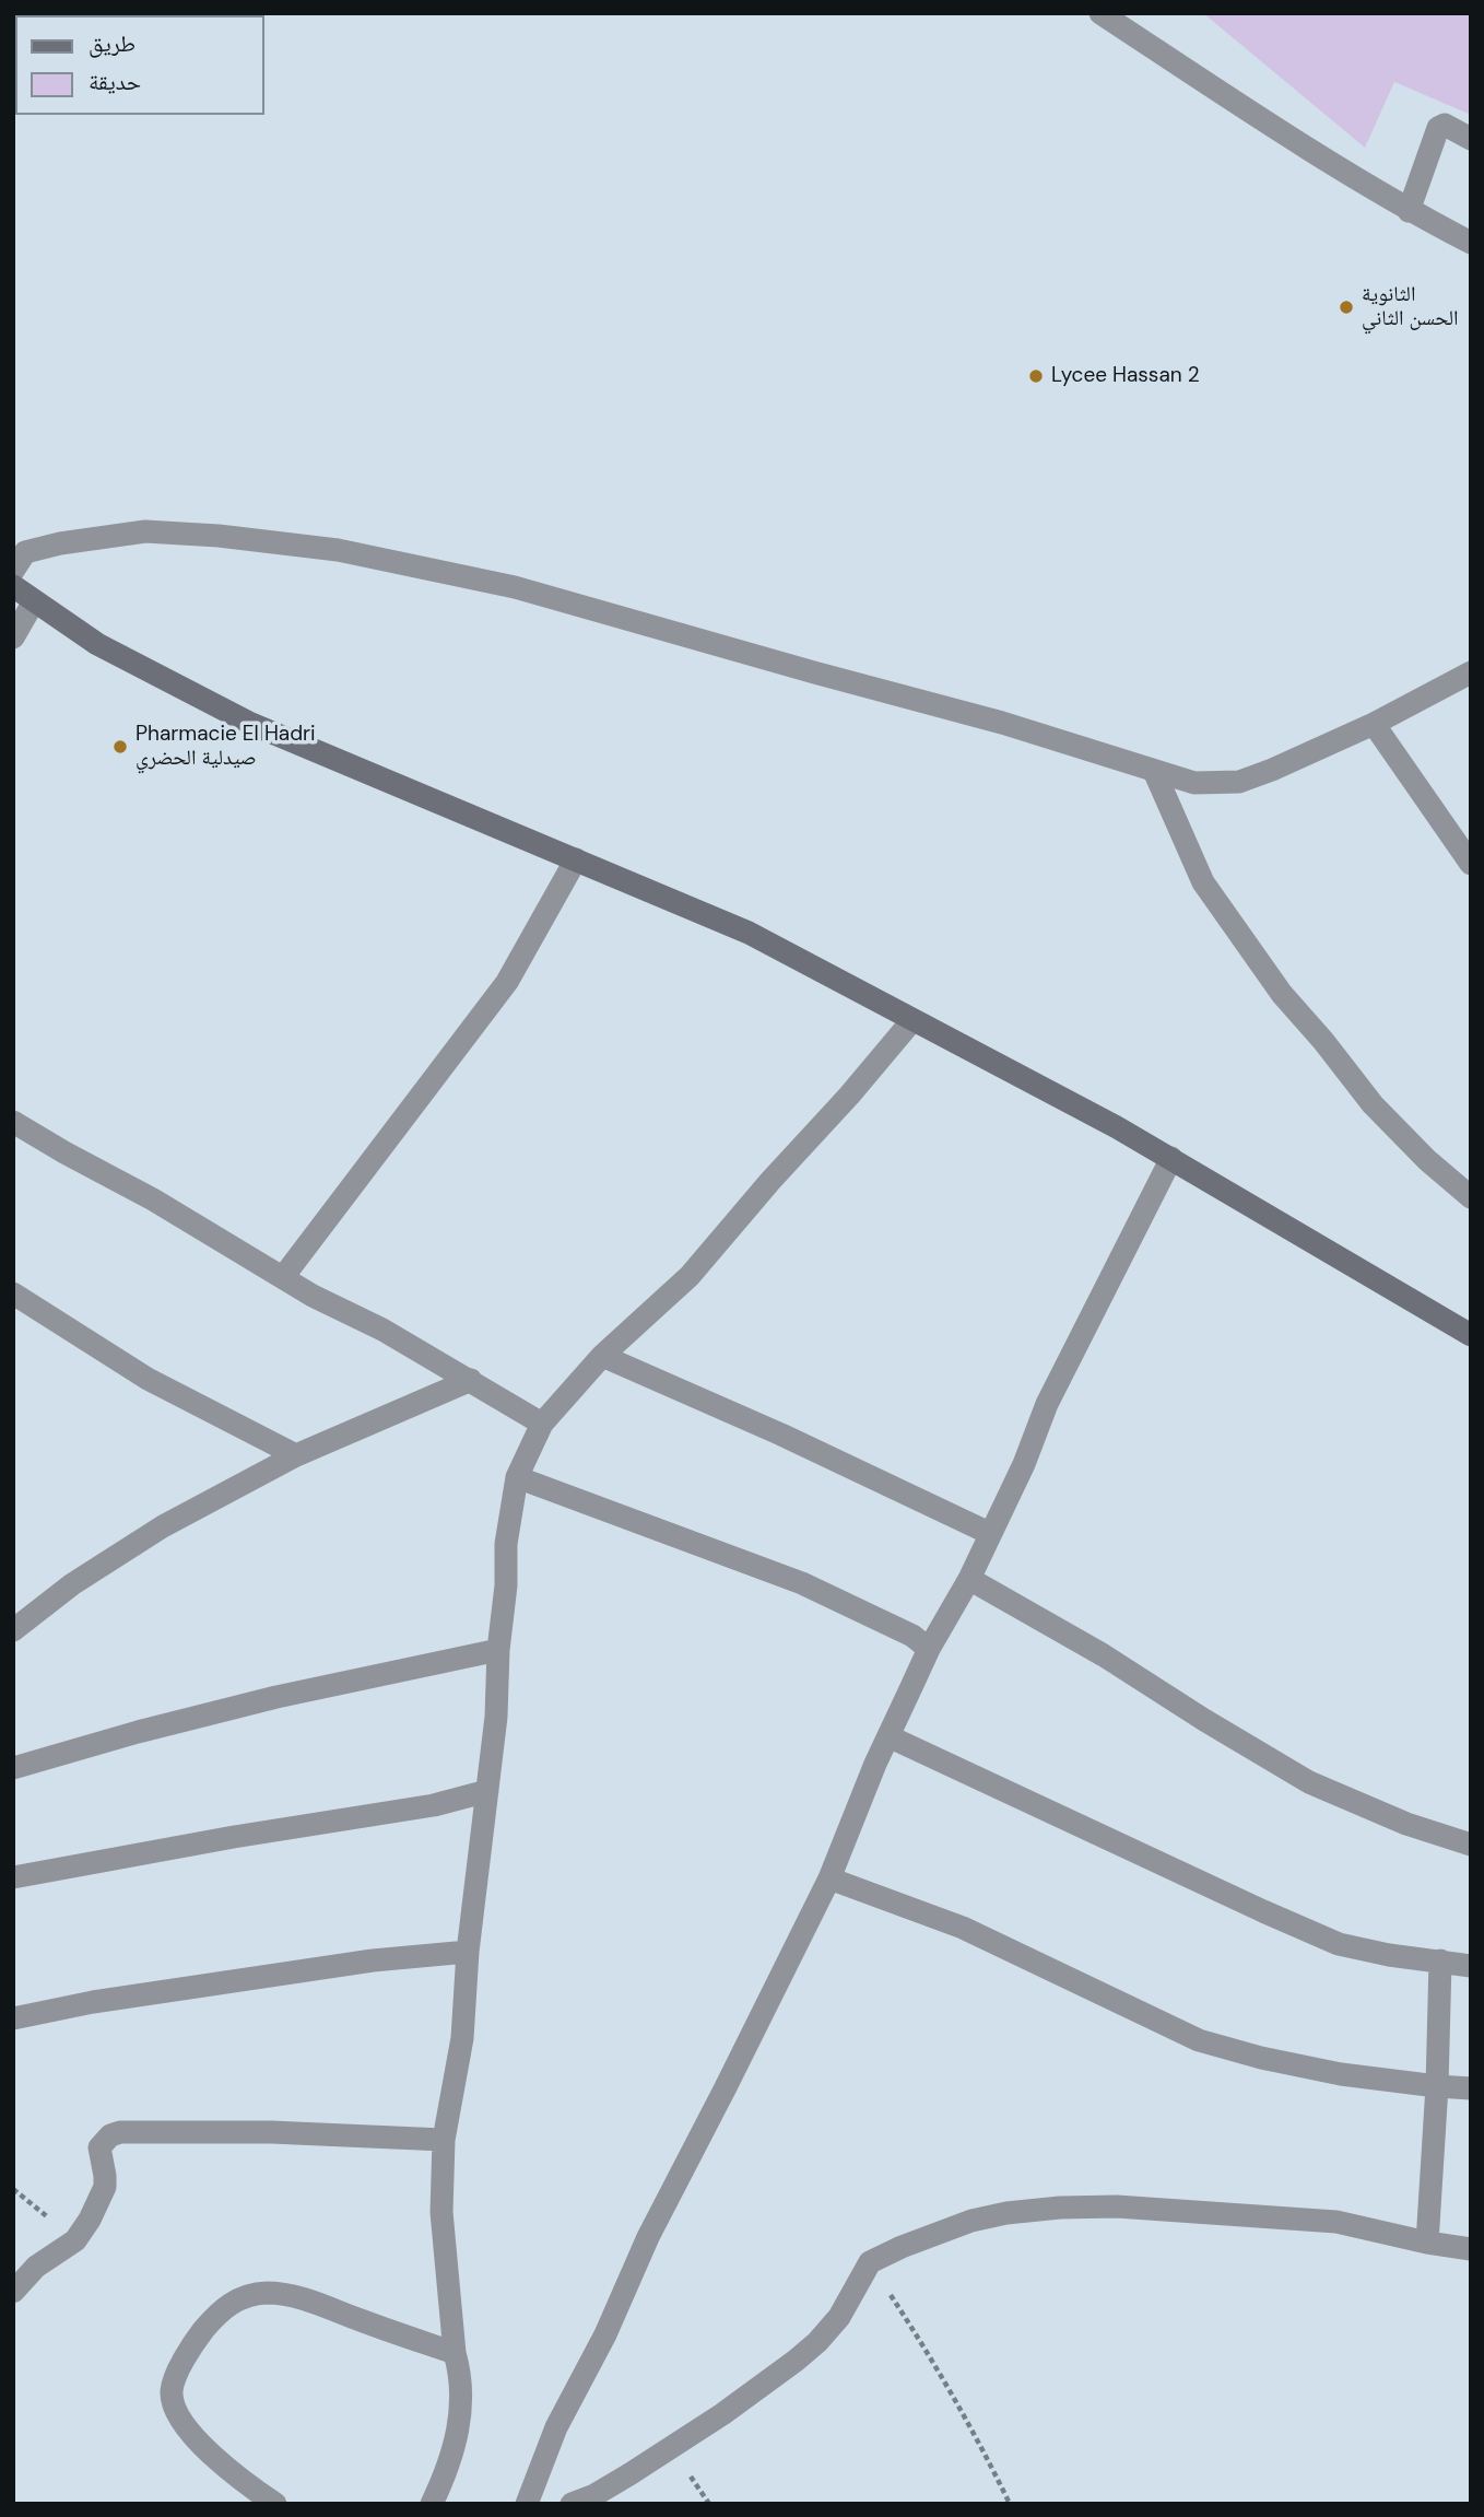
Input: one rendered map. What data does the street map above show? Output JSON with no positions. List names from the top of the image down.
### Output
{
  "places": ["الثانوية الحسن الثاني", "Lycee Hassan 2", "Pharmacie El Hadri صيدلية الحضري"],
  "legend": ["طريق", "حديقة"]
}
